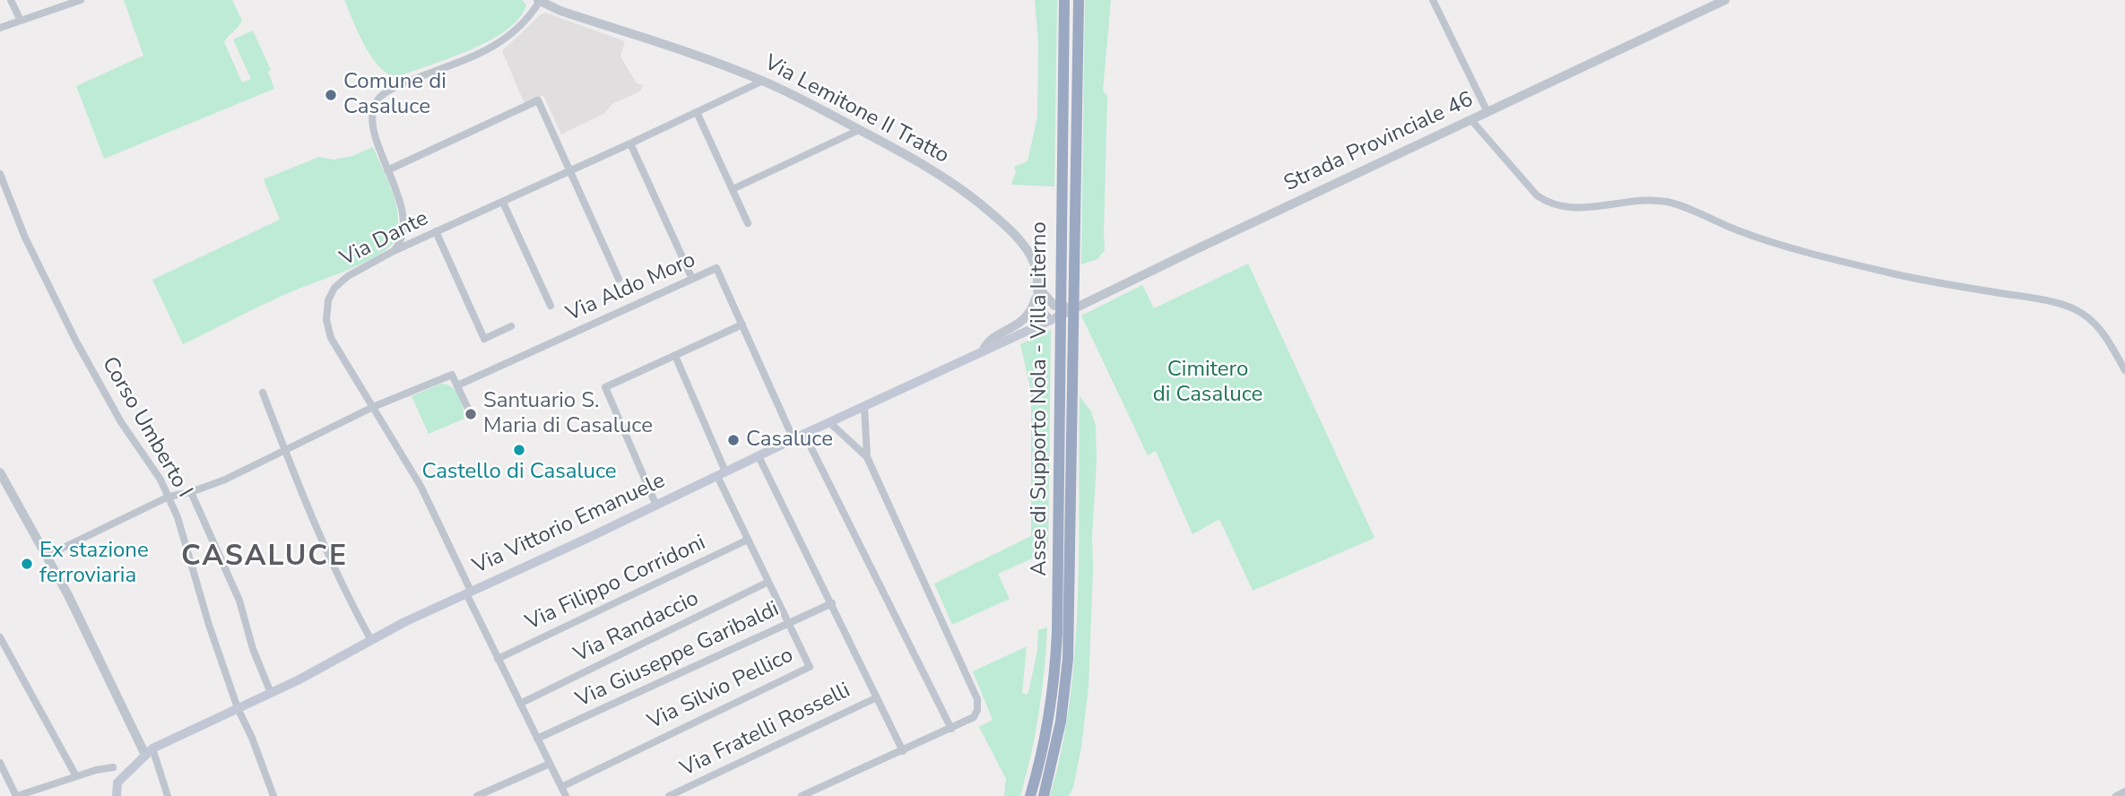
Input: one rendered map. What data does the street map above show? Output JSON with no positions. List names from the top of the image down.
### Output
{
  "streets": {
    "highway": ["Asse di Supporto Nola - Villa Literno"],
    "main road": ["Via Vittorio Emanuele"],
    "street": [
      "Via Lemitone II Tratto",
      "Strada Provinciale 46",
      "Via Dante",
      "Via Aldo Moro",
      "Corso Umberto I",
      "Via Filippo Corridoni",
      "Via Randaccio",
      "Via Giuseppe Garibaldi",
      "Via Silvio Pellico",
      "Via Fratelli Rosselli"
    ]
  },
  "crossings": [
    ["Via Lemitone II Tratto", "Strada Provinciale 46"],
    ["Via Lemitone II Tratto", "Via Dante"],
    ["Via Lemitone II Tratto", "Via Vittorio Emanuele"],
    ["Strada Provinciale 46", "Via Vittorio Emanuele"],
    ["Via Dante", "Via Vittorio Emanuele"],
    ["Via Dante", "Via Filippo Corridoni"],
    ["Via Dante", "Via Randaccio"],
    ["Via Dante", "Via Giuseppe Garibaldi"],
    ["Via Dante", "Via Silvio Pellico"],
    ["Via Aldo Moro", "Via Vittorio Emanuele"],
    ["Corso Umberto I", "Via Vittorio Emanuele"],
    ["Via Vittorio Emanuele", "Via Silvio Pellico"],
    ["Via Filippo Corridoni", "Via Silvio Pellico"],
    ["Via Randaccio", "Via Silvio Pellico"],
    ["Via Giuseppe Garibaldi", "Via Silvio Pellico"]
  ],
  "districts": ["CASALUCE"],
  "parks": ["Cimitero di Casaluce"],
  "places": [
    "Comune di Casaluce",
    "Santuario S. Maria di Casaluce",
    "Casaluce",
    "Castello di Casaluce",
    "Ex stazione ferroviaria"
  ]
}
